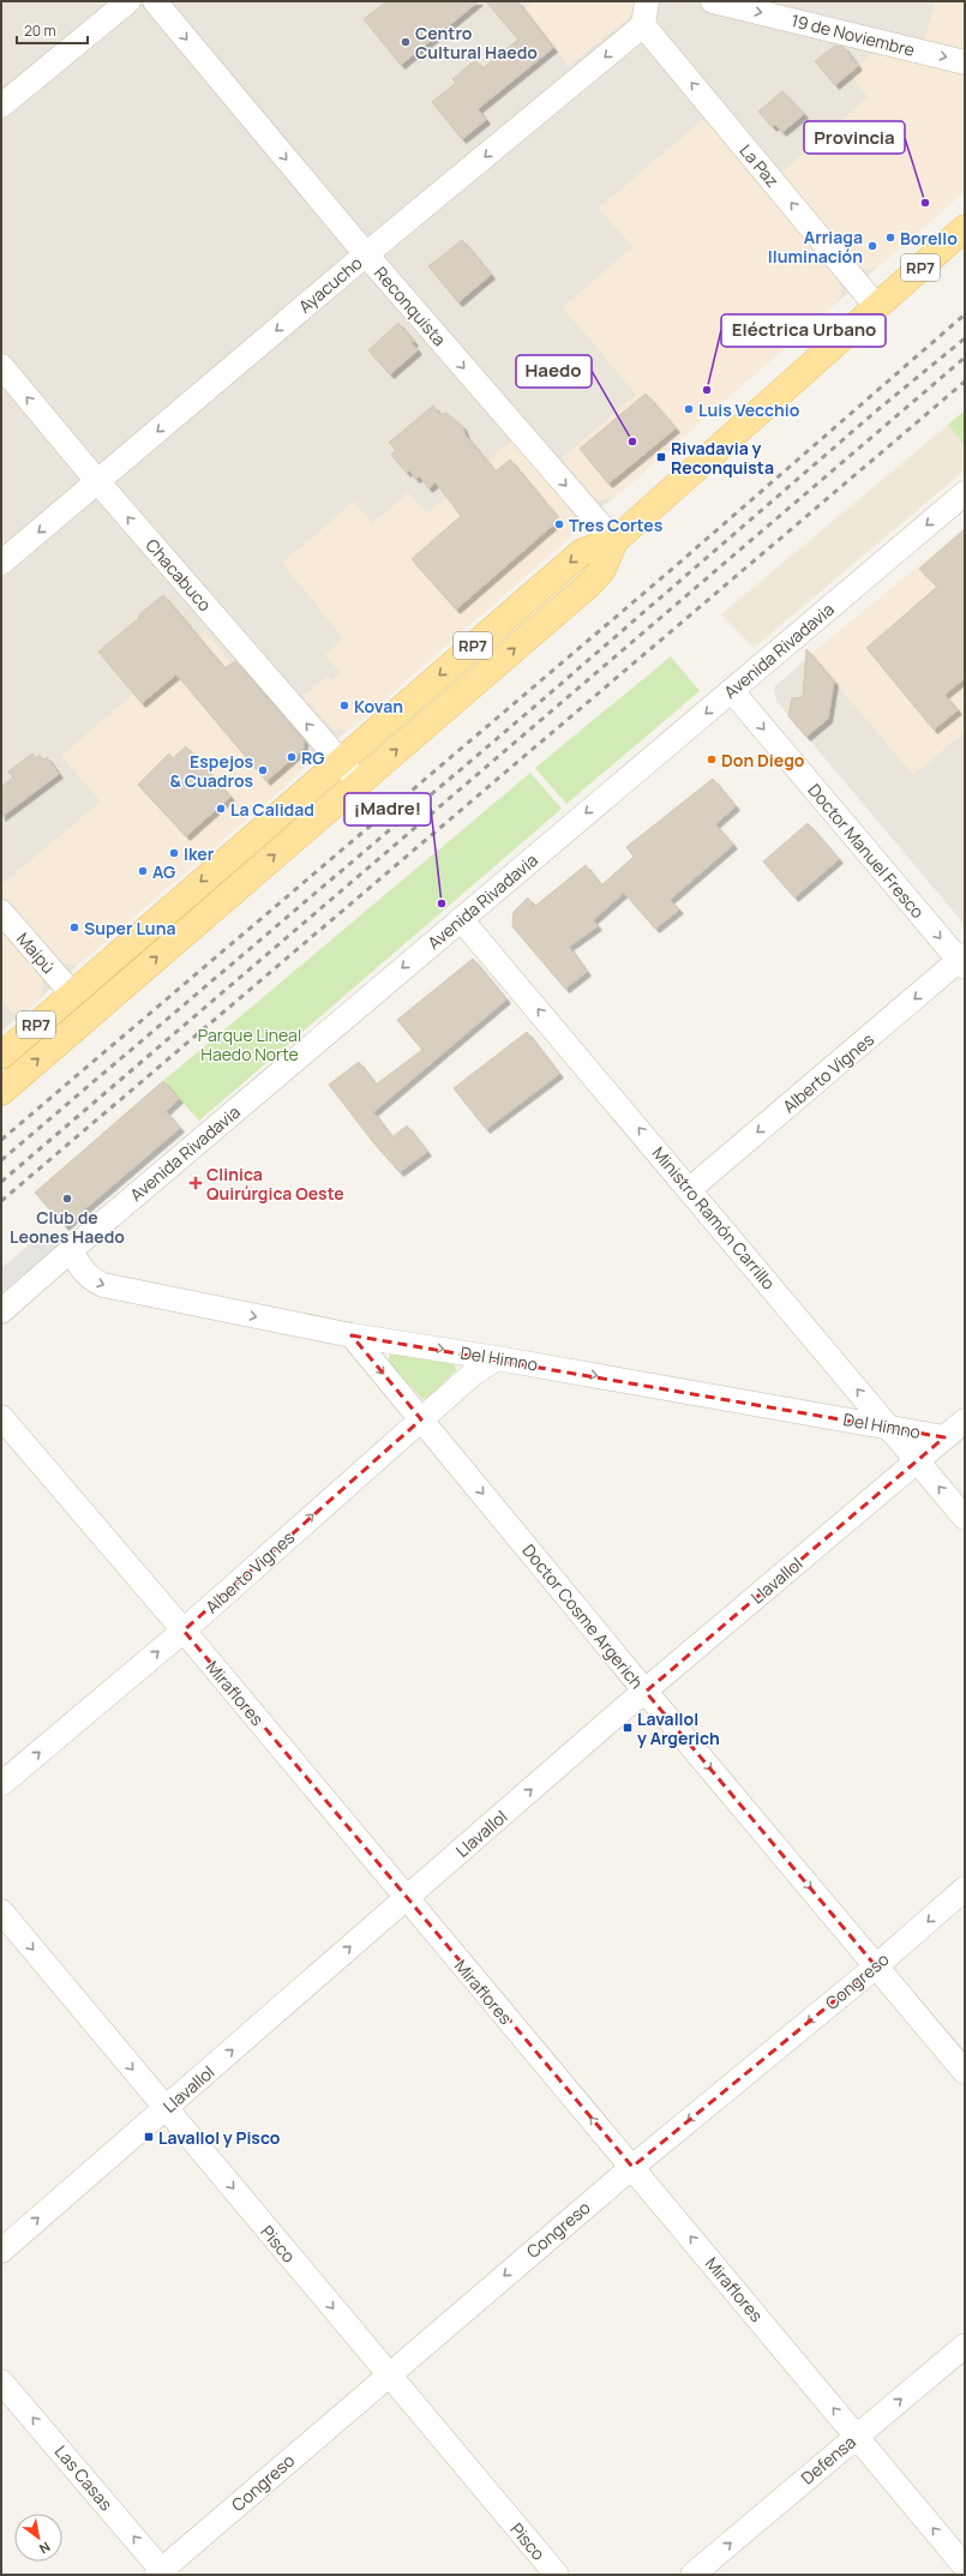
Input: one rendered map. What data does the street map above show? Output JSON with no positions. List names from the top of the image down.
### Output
{
  "streets": {
    "main road": ["RP7"],
    "street": [
      "19 de Noviembre",
      "La Paz",
      "Ayacucho",
      "Reconquista",
      "Chacabuco",
      "Avenida Rivadavia",
      "Doctor Manuel Fresco",
      "Maipú",
      "Alberto Vignes",
      "Ministro Ramón Carrillo",
      "Del Himno",
      "Llavallol",
      "Doctor Cosme Argerich",
      "Miraflores",
      "Congreso",
      "Pisco",
      "Defensa",
      "Las Casas"
    ]
  },
  "crossings": [
    ["La Paz", "RP7"],
    ["La Paz", "Ayacucho"],
    ["RP7", "Reconquista"],
    ["RP7", "Chacabuco"],
    ["RP7", "Maipú"],
    ["Ayacucho", "Reconquista"],
    ["Ayacucho", "Chacabuco"],
    ["Avenida Rivadavia", "Doctor Manuel Fresco"],
    ["Avenida Rivadavia", "Ministro Ramón Carrillo"],
    ["Avenida Rivadavia", "Del Himno"],
    ["Doctor Manuel Fresco", "Alberto Vignes"],
    ["Alberto Vignes", "Ministro Ramón Carrillo"],
    ["Alberto Vignes", "Del Himno"],
    ["Alberto Vignes", "Doctor Cosme Argerich"],
    ["Alberto Vignes", "Miraflores"],
    ["Ministro Ramón Carrillo", "Del Himno"],
    ["Ministro Ramón Carrillo", "Llavallol"],
    ["Del Himno", "Llavallol"],
    ["Del Himno", "Doctor Cosme Argerich"],
    ["Llavallol", "Doctor Cosme Argerich"],
    ["Llavallol", "Miraflores"],
    ["Llavallol", "Pisco"],
    ["Doctor Cosme Argerich", "Congreso"],
    ["Miraflores", "Congreso"],
    ["Miraflores", "Defensa"],
    ["Congreso", "Pisco"],
    ["Congreso", "Las Casas"]
  ],
  "one_way": [
    "19 de Noviembre",
    "La Paz",
    "Ayacucho",
    "Reconquista",
    "Chacabuco",
    "Avenida Rivadavia",
    "Doctor Manuel Fresco",
    "Ministro Ramón Carrillo",
    "Del Himno",
    "Llavallol",
    "Doctor Cosme Argerich",
    "Miraflores",
    "Congreso",
    "Pisco",
    "Defensa",
    "Las Casas"
  ],
  "parks": ["Parque Lineal Haedo Norte"],
  "places": {
    "other": [
      "Centro Cultural Haedo",
      "Provincia",
      "Borello",
      "Arriaga Iluminación",
      "Eléctrica Urbano",
      "Luis Vecchio",
      "Haedo",
      "Tres Cortes",
      "Kovan",
      "RG",
      "Don Diego",
      "Espejos & Cuadros",
      "La Calidad",
      "Iker",
      "AG",
      "¡Madre!",
      "Super Luna",
      "Club de Leones Haedo"
    ],
    "transit": ["Rivadavia y Reconquista", "Lavallol y Argerich", "Lavallol y Pisco"],
    "health": ["Clinica Quirúrgica Oeste"]
  },
  "scale_bar": "20 m",
  "north": "bottom right"
}
